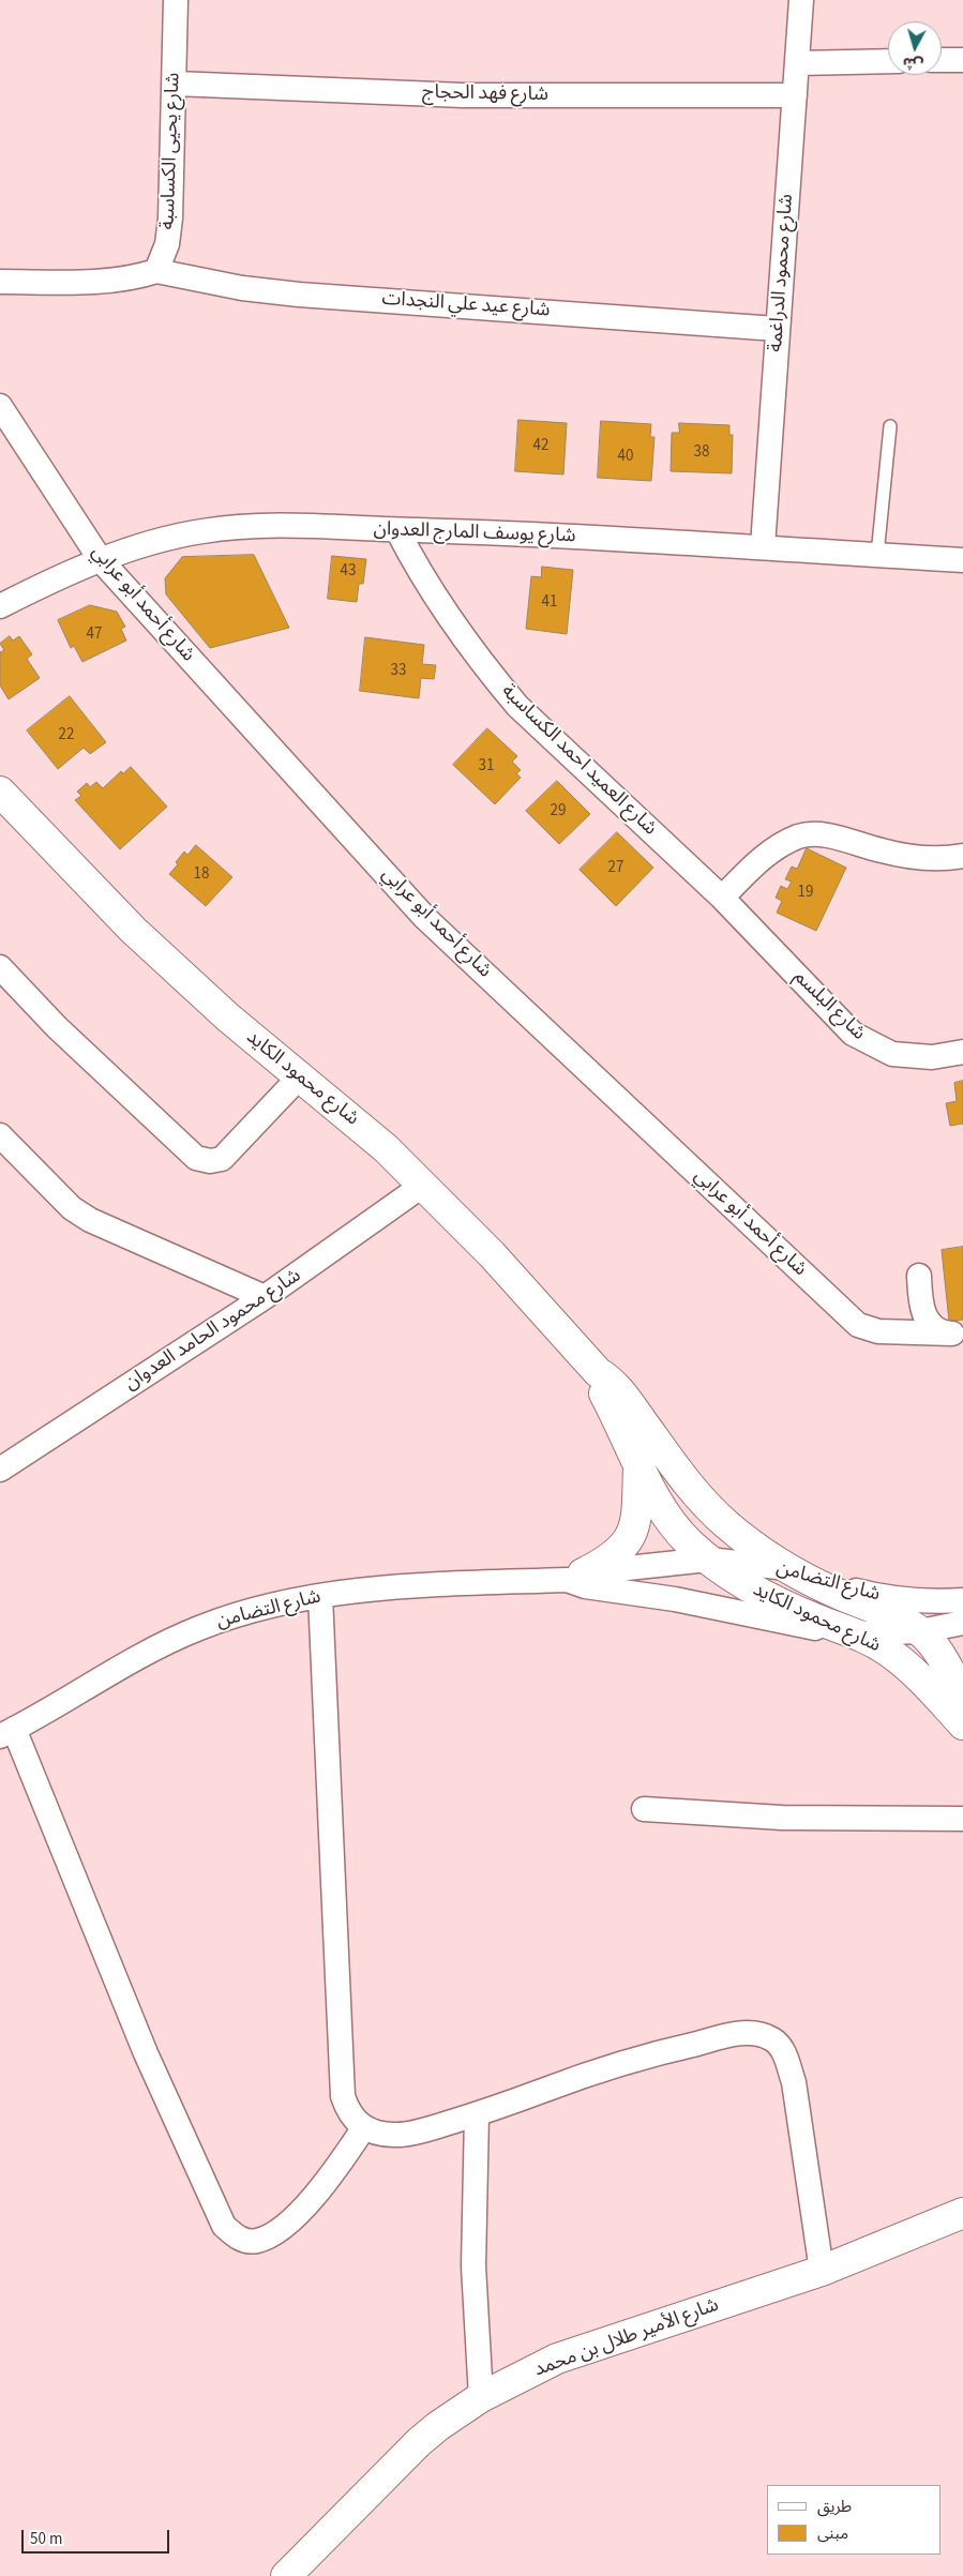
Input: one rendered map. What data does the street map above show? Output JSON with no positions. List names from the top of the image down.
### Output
{
  "streets": {
    "street": [
      "شارع فهد الحجاج",
      "شارع يحيى الكساسبة",
      "شارع محمود الدراغمة",
      "شارع عيد علي النجدات",
      "شارع يوسف المارج العدوان",
      "شارع أحمد أبو عرابي",
      "شارع العميد احمد الكساسبة",
      "شارع البلسم",
      "شارع محمود الكايد",
      "شارع محمود الحامد العدوان",
      "شارع التضامن",
      "شارع الأمير طلال بن محمد"
    ]
  },
  "crossings": [
    ["شارع فهد الحجاج", "شارع يحيى الكساسبة"],
    ["شارع فهد الحجاج", "شارع محمود الدراغمة"],
    ["شارع يحيى الكساسبة", "شارع عيد علي النجدات"],
    ["شارع محمود الدراغمة", "شارع عيد علي النجدات"],
    ["شارع محمود الدراغمة", "شارع يوسف المارج العدوان"],
    ["شارع يوسف المارج العدوان", "شارع أحمد أبو عرابي"],
    ["شارع يوسف المارج العدوان", "شارع العميد احمد الكساسبة"],
    ["شارع العميد احمد الكساسبة", "شارع البلسم"],
    ["شارع محمود الكايد", "شارع محمود الحامد العدوان"],
    ["شارع محمود الكايد", "شارع التضامن"]
  ],
  "house_numbers": [
    "42",
    "38",
    "40",
    "43",
    "41",
    "47",
    "33",
    "22",
    "31",
    "29",
    "27",
    "18",
    "19"
  ],
  "legend": ["طريق", "مبنى"],
  "scale_bar": "50 m",
  "north": "bottom"
}
